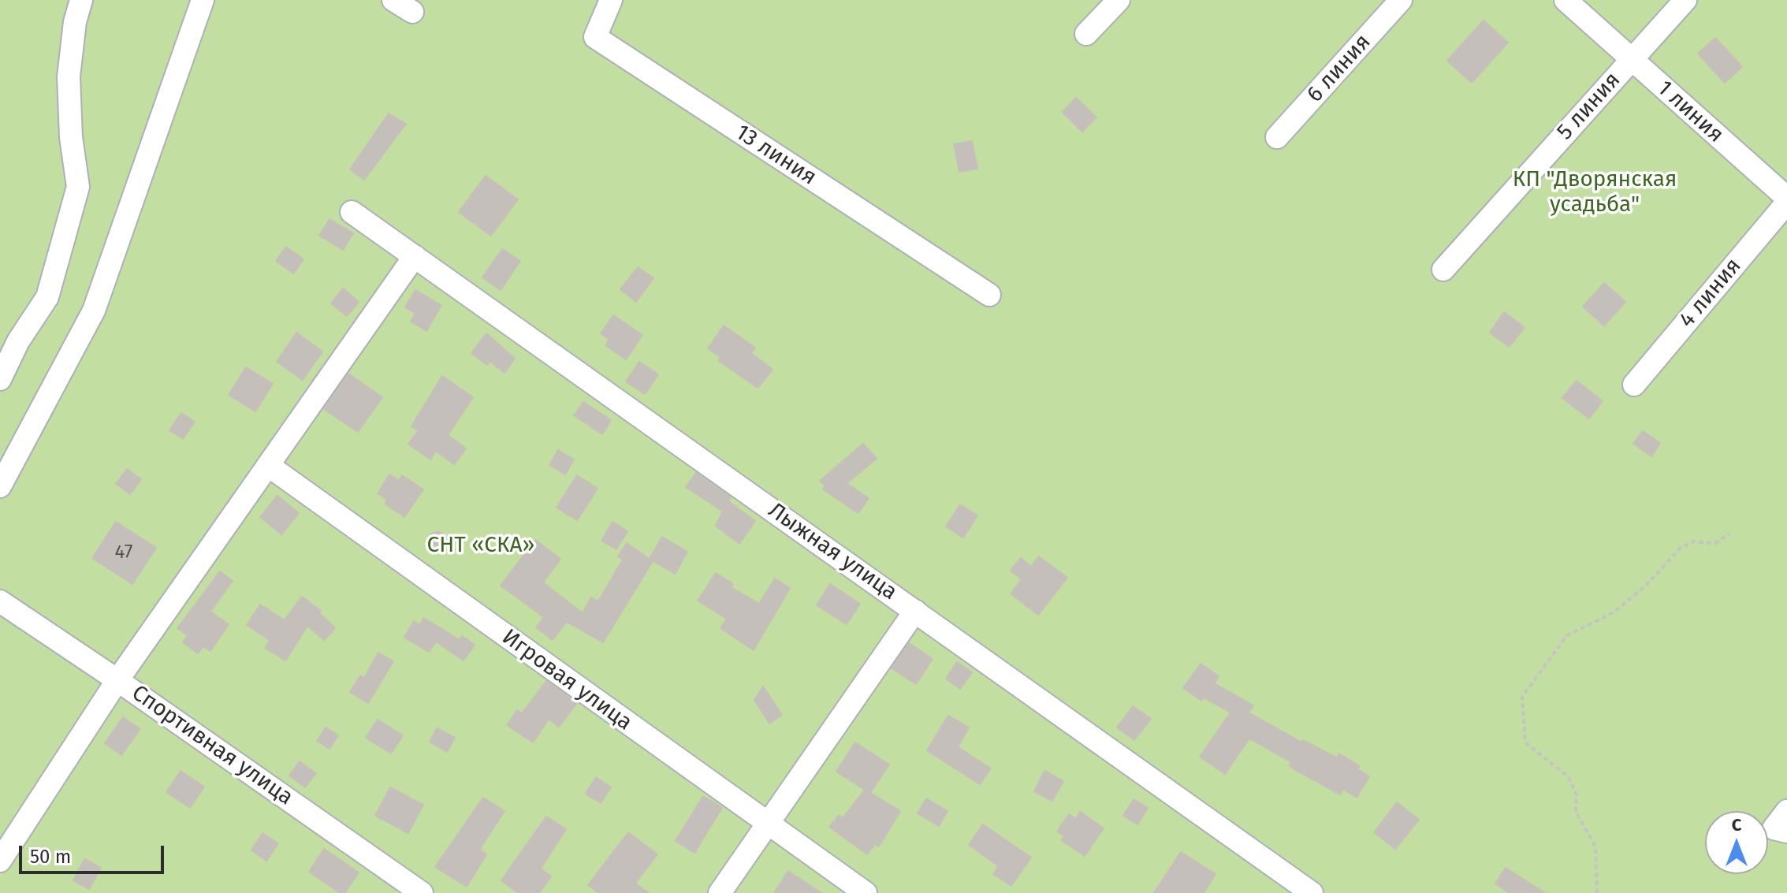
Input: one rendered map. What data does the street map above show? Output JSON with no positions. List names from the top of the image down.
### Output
{
  "streets": {
    "street": [
      "6 линия",
      "5 линия",
      "1 линия",
      "13 линия",
      "4 линия",
      "Лыжная улица",
      "Игровая улица",
      "Спортивная улица"
    ]
  },
  "crossings": [
    ["5 линия", "1 линия"],
    ["1 линия", "4 линия"]
  ],
  "parks": ["КП \"Дворянская усадьба\"", "СНТ «СКА»"],
  "house_numbers": ["47"],
  "scale_bar": "50 m",
  "north": "top"
}
